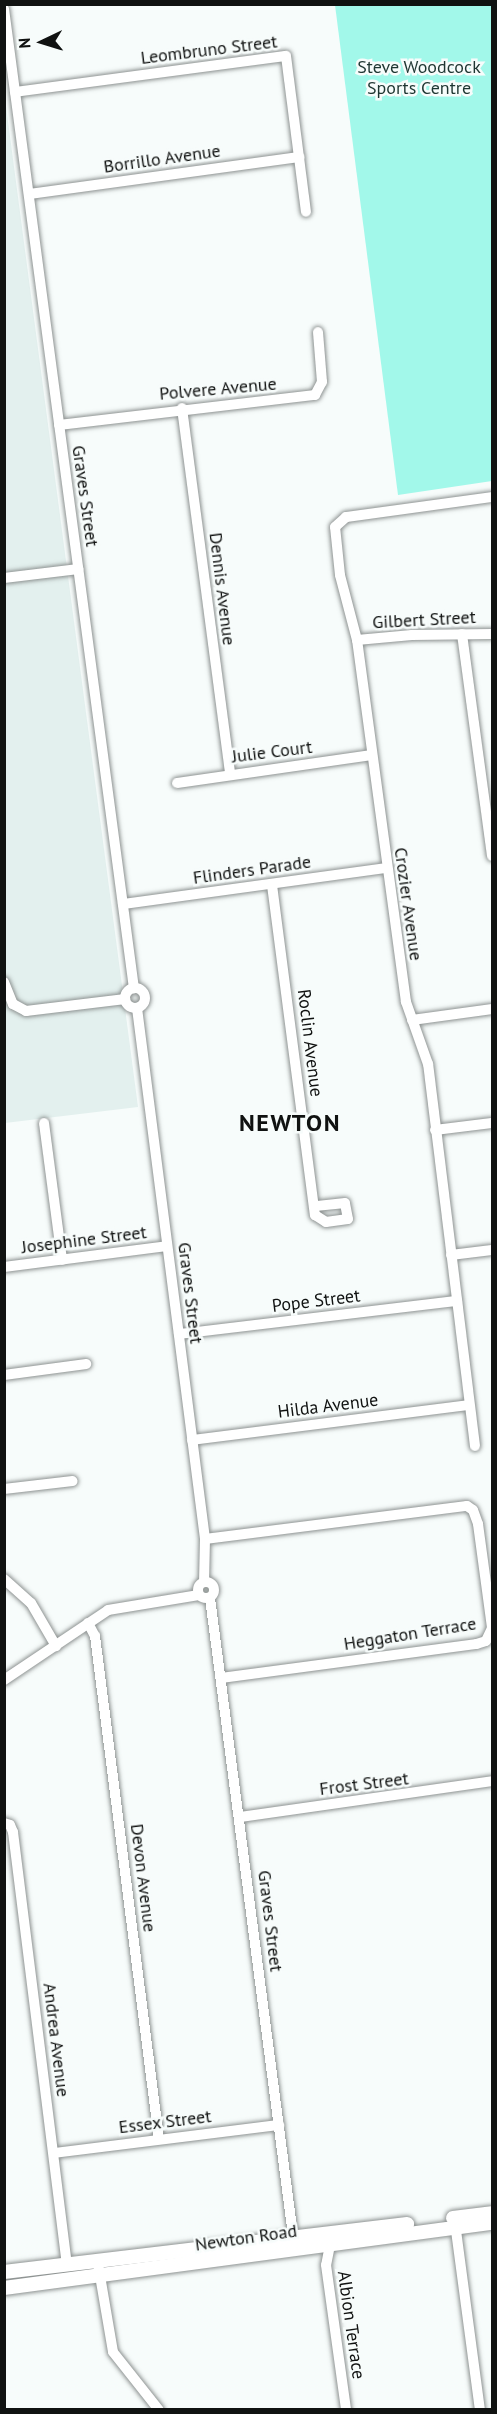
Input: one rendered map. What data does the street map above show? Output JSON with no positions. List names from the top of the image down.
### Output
{
  "streets": {
    "main road": ["Newton Road"],
    "street": [
      "Leombruno Street",
      "Borrillo Avenue",
      "Polvere Avenue",
      "Graves Street",
      "Dennis Avenue",
      "Gilbert Street",
      "Julie Court",
      "Flinders Parade",
      "Crozier Avenue",
      "Roclin Avenue",
      "Josephine Street",
      "Pope Street",
      "Hilda Avenue",
      "Heggaton Terrace",
      "Frost Street",
      "Devon Avenue",
      "Andrea Avenue",
      "Essex Street",
      "Albion Terrace"
    ]
  },
  "crossings": [
    ["Leombruno Street", "Borrillo Avenue"],
    ["Leombruno Street", "Graves Street"],
    ["Borrillo Avenue", "Graves Street"],
    ["Polvere Avenue", "Graves Street"],
    ["Polvere Avenue", "Dennis Avenue"],
    ["Graves Street", "Flinders Parade"],
    ["Graves Street", "Josephine Street"],
    ["Graves Street", "Pope Street"],
    ["Graves Street", "Hilda Avenue"],
    ["Graves Street", "Heggaton Terrace"],
    ["Graves Street", "Frost Street"],
    ["Graves Street", "Essex Street"],
    ["Graves Street", "Newton Road"],
    ["Dennis Avenue", "Julie Court"],
    ["Gilbert Street", "Crozier Avenue"],
    ["Julie Court", "Crozier Avenue"],
    ["Flinders Parade", "Crozier Avenue"],
    ["Flinders Parade", "Roclin Avenue"],
    ["Crozier Avenue", "Pope Street"],
    ["Crozier Avenue", "Hilda Avenue"],
    ["Devon Avenue", "Essex Street"],
    ["Andrea Avenue", "Essex Street"],
    ["Andrea Avenue", "Newton Road"],
    ["Newton Road", "Albion Terrace"]
  ],
  "districts": ["NEWTON"],
  "parks": ["Steve Woodcock Sports Centre"],
  "north": "left"
}
